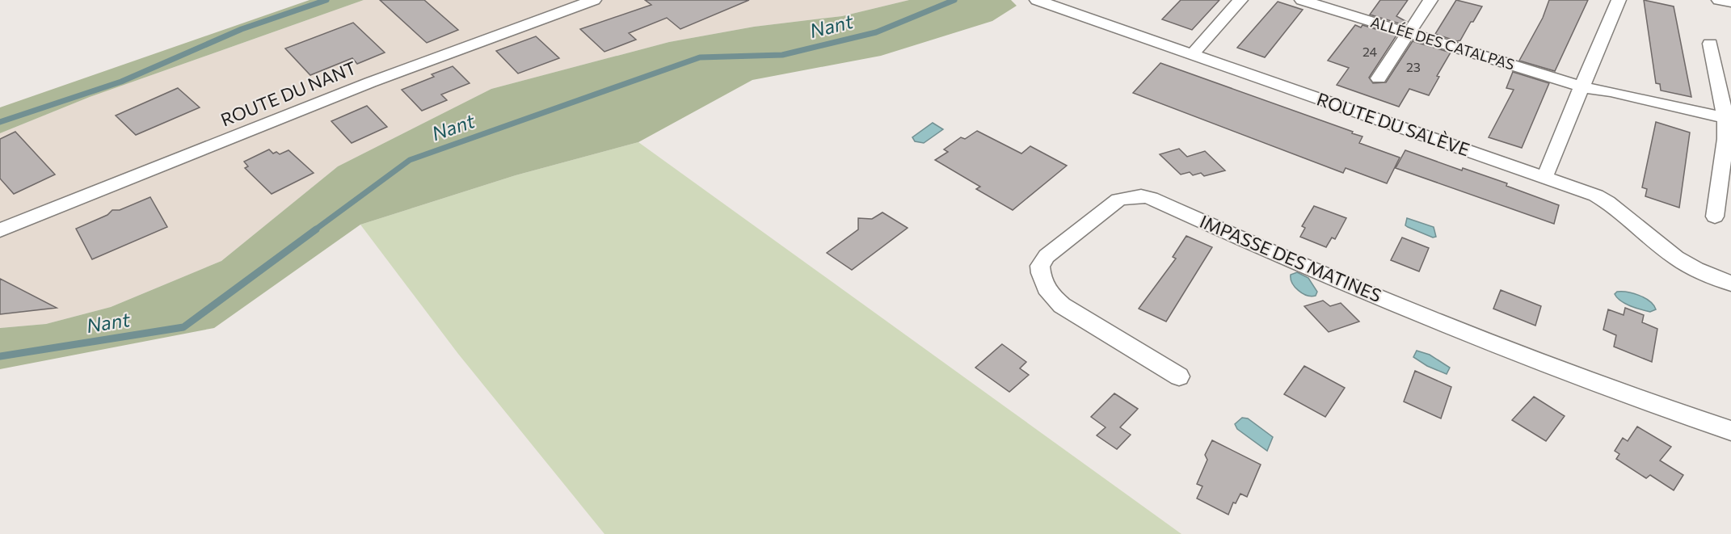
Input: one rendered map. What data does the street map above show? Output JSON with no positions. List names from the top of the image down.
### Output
{
  "streets": {
    "street": [
      "ALLÉE DES CATALPAS",
      "ROUTE DU NANT",
      "ROUTE DU SALÈVE",
      "IMPASSE DES MATINES"
    ]
  },
  "water": ["Nant"],
  "house_numbers": ["24", "23"]
}
